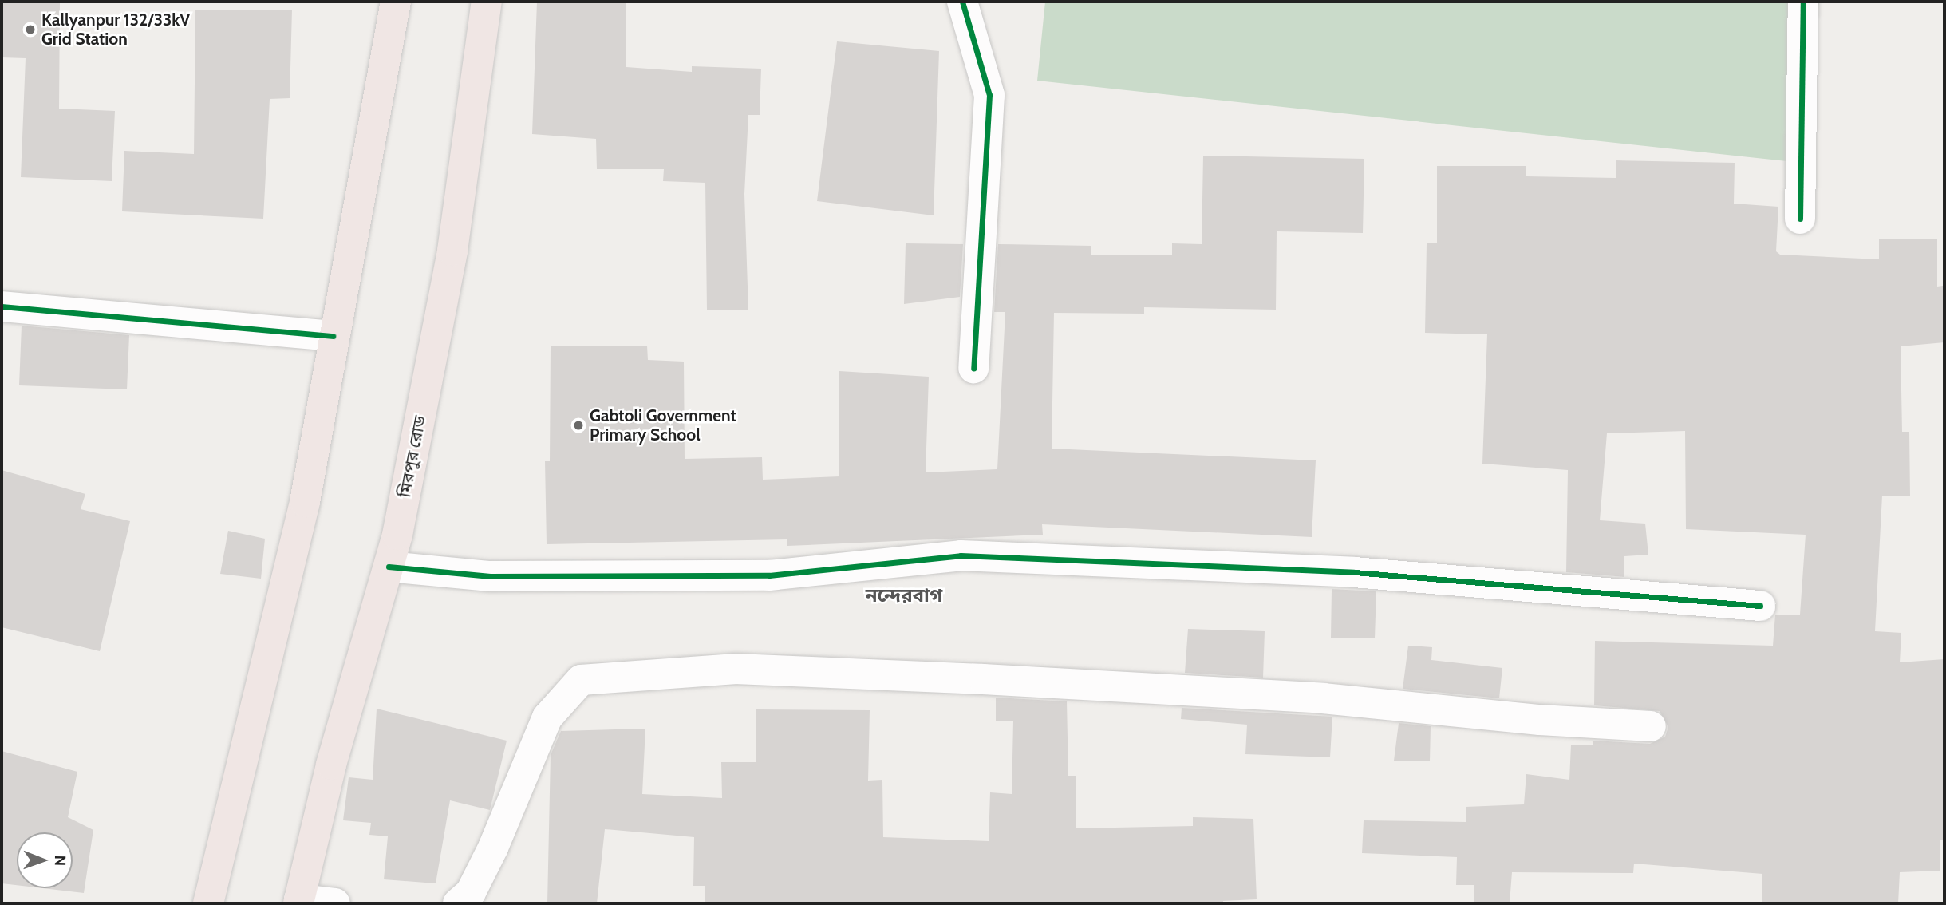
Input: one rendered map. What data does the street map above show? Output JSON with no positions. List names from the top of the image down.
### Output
{
  "streets": {
    "highway": ["মিরপুর রোড"]
  },
  "districts": ["নন্দেরবাগ"],
  "places": ["Kallyanpur 132/33kV Grid Station", "Gabtoli Government Primary School"],
  "north": "right"
}
